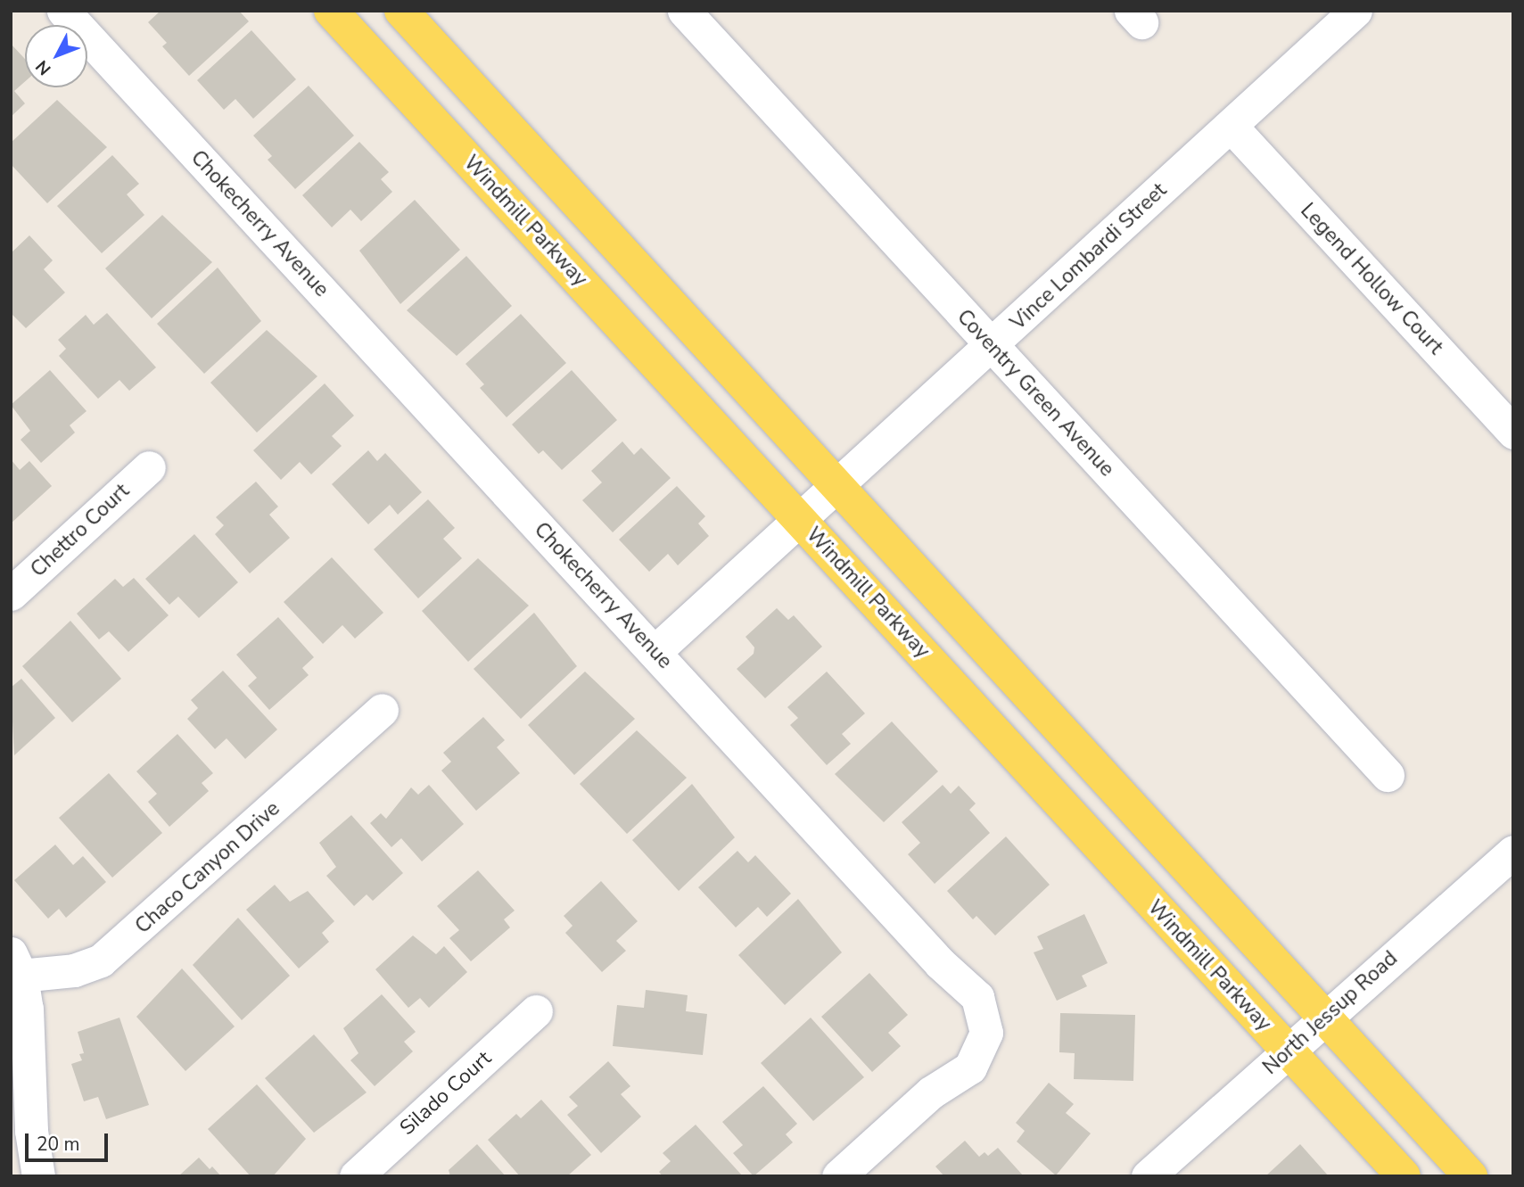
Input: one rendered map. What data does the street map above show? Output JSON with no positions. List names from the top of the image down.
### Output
{
  "streets": {
    "main road": ["Windmill Parkway"],
    "street": [
      "Chokecherry Avenue",
      "Vince Lombardi Street",
      "Legend Hollow Court",
      "Coventry Green Avenue",
      "Chettro Court",
      "Chaco Canyon Drive",
      "North Jessup Road",
      "Silado Court"
    ]
  },
  "crossings": [
    ["Windmill Parkway", "Vince Lombardi Street"],
    ["Windmill Parkway", "North Jessup Road"],
    ["Chokecherry Avenue", "Vince Lombardi Street"],
    ["Vince Lombardi Street", "Legend Hollow Court"],
    ["Vince Lombardi Street", "Coventry Green Avenue"]
  ],
  "scale_bar": "20 m",
  "north": "bottom left"
}
